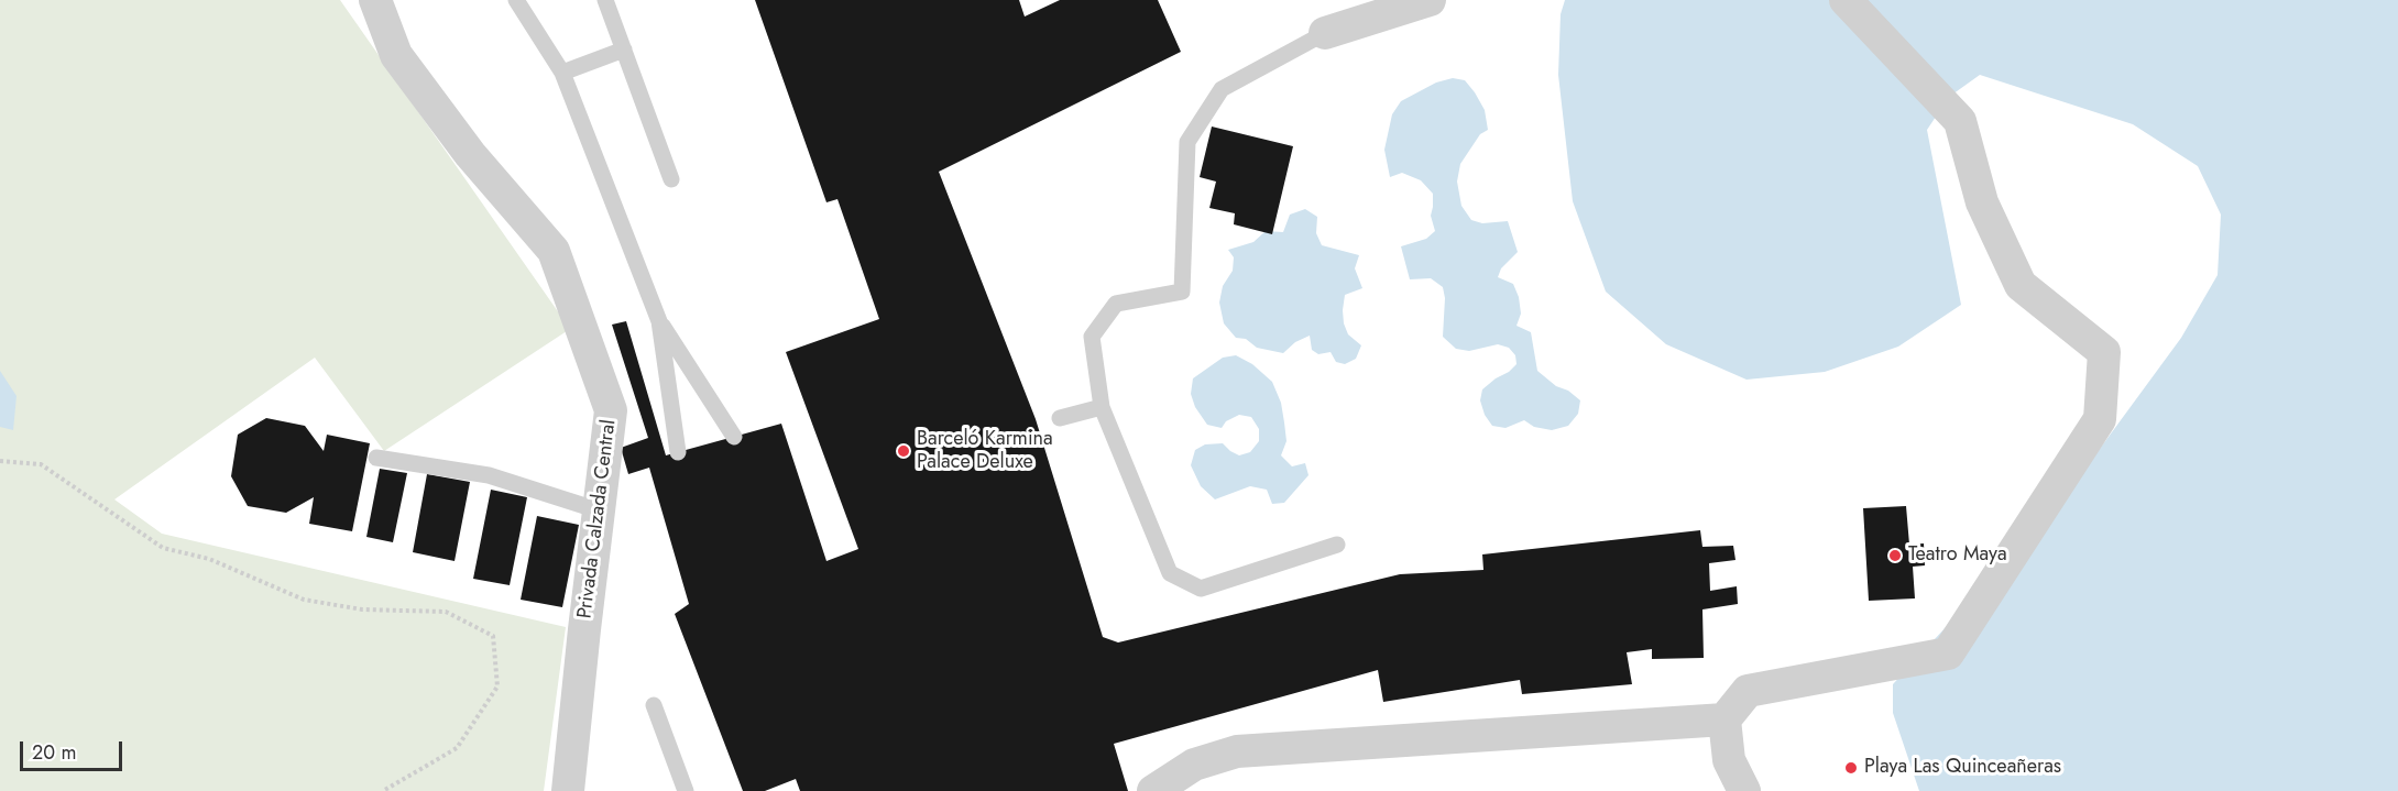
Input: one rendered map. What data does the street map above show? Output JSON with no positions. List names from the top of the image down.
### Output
{
  "streets": {
    "street": ["Privada Calzada Central"]
  },
  "places": ["Barceló Karmina Palace Deluxe", "Teatro Maya", "Playa Las Quinceañeras"],
  "scale_bar": "20 m"
}
